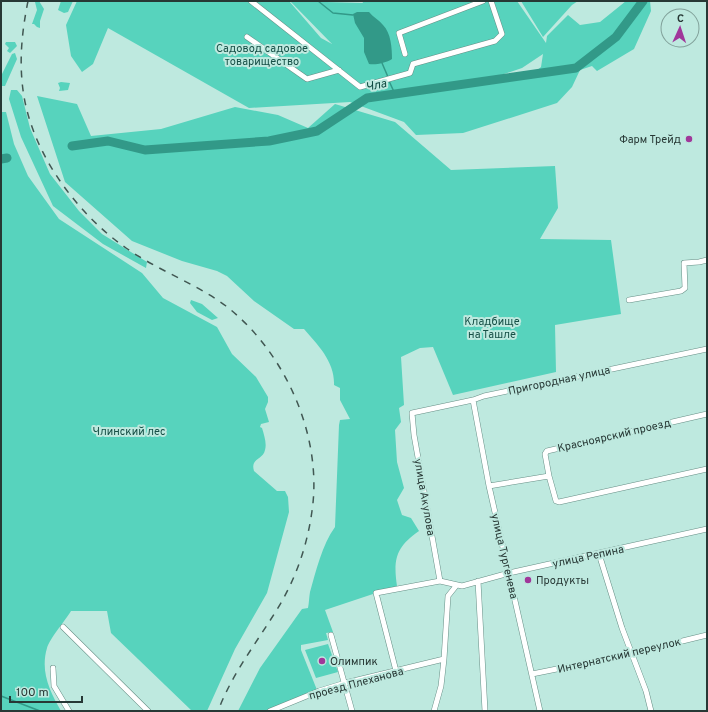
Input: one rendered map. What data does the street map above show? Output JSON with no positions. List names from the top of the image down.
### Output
{
  "streets": {
    "street": [
      "Пригородная улица",
      "Красноярский проезд",
      "улица Акулова",
      "улица Тургенева",
      "улица Репина",
      "Интернатский переулок",
      "проезд Плеханова"
    ]
  },
  "crossings": [
    ["Пригородная улица", "улица Акулова"],
    ["Пригородная улица", "улица Тургенева"],
    ["улица Акулова", "улица Репина"],
    ["улица Тургенева", "улица Репина"],
    ["улица Тургенева", "Интернатский переулок"],
    ["улица Репина", "проезд Плеханова"]
  ],
  "water": ["Чла"],
  "parks": ["Садовод садовое товарищество", "Кладбище на Ташле", "Члинский лес"],
  "places": ["Фарм Трейд", "Продукты", "Олимпик"],
  "scale_bar": "100 m",
  "north": "top"
}
